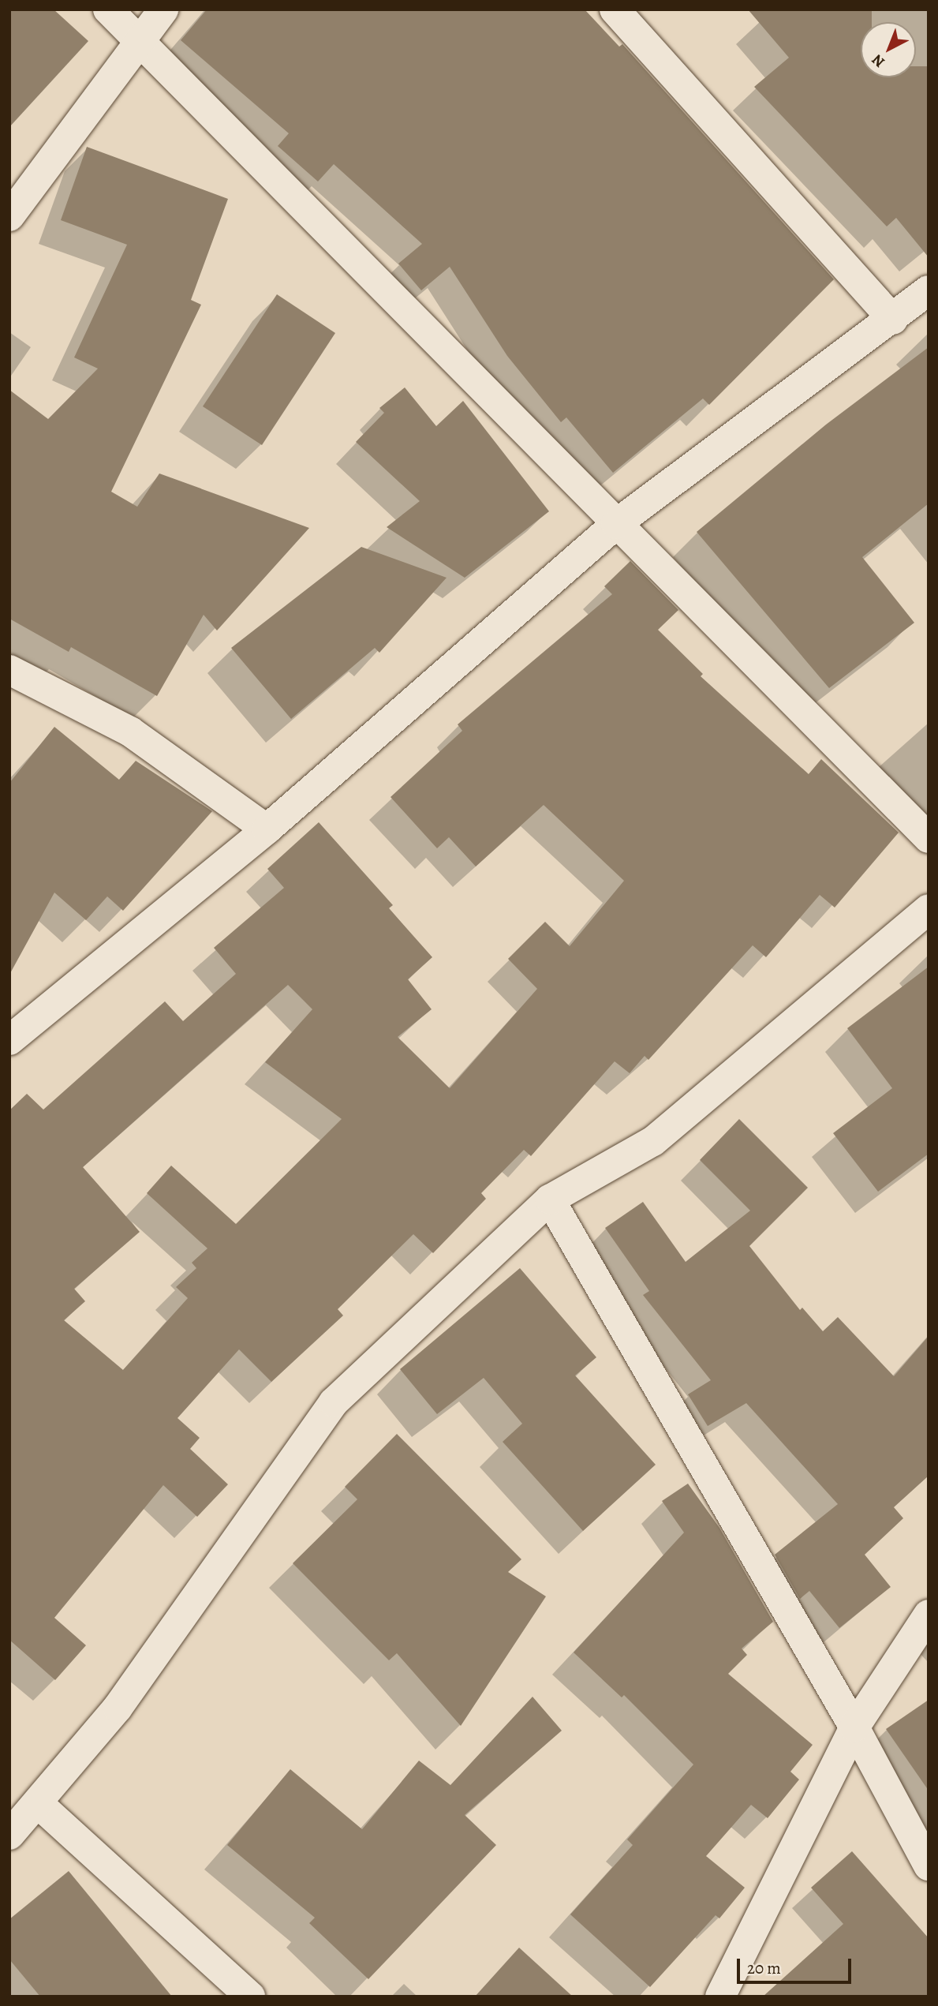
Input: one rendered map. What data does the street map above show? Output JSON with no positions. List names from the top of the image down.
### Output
{
  "scale_bar": "20 m",
  "north": "bottom left"
}
